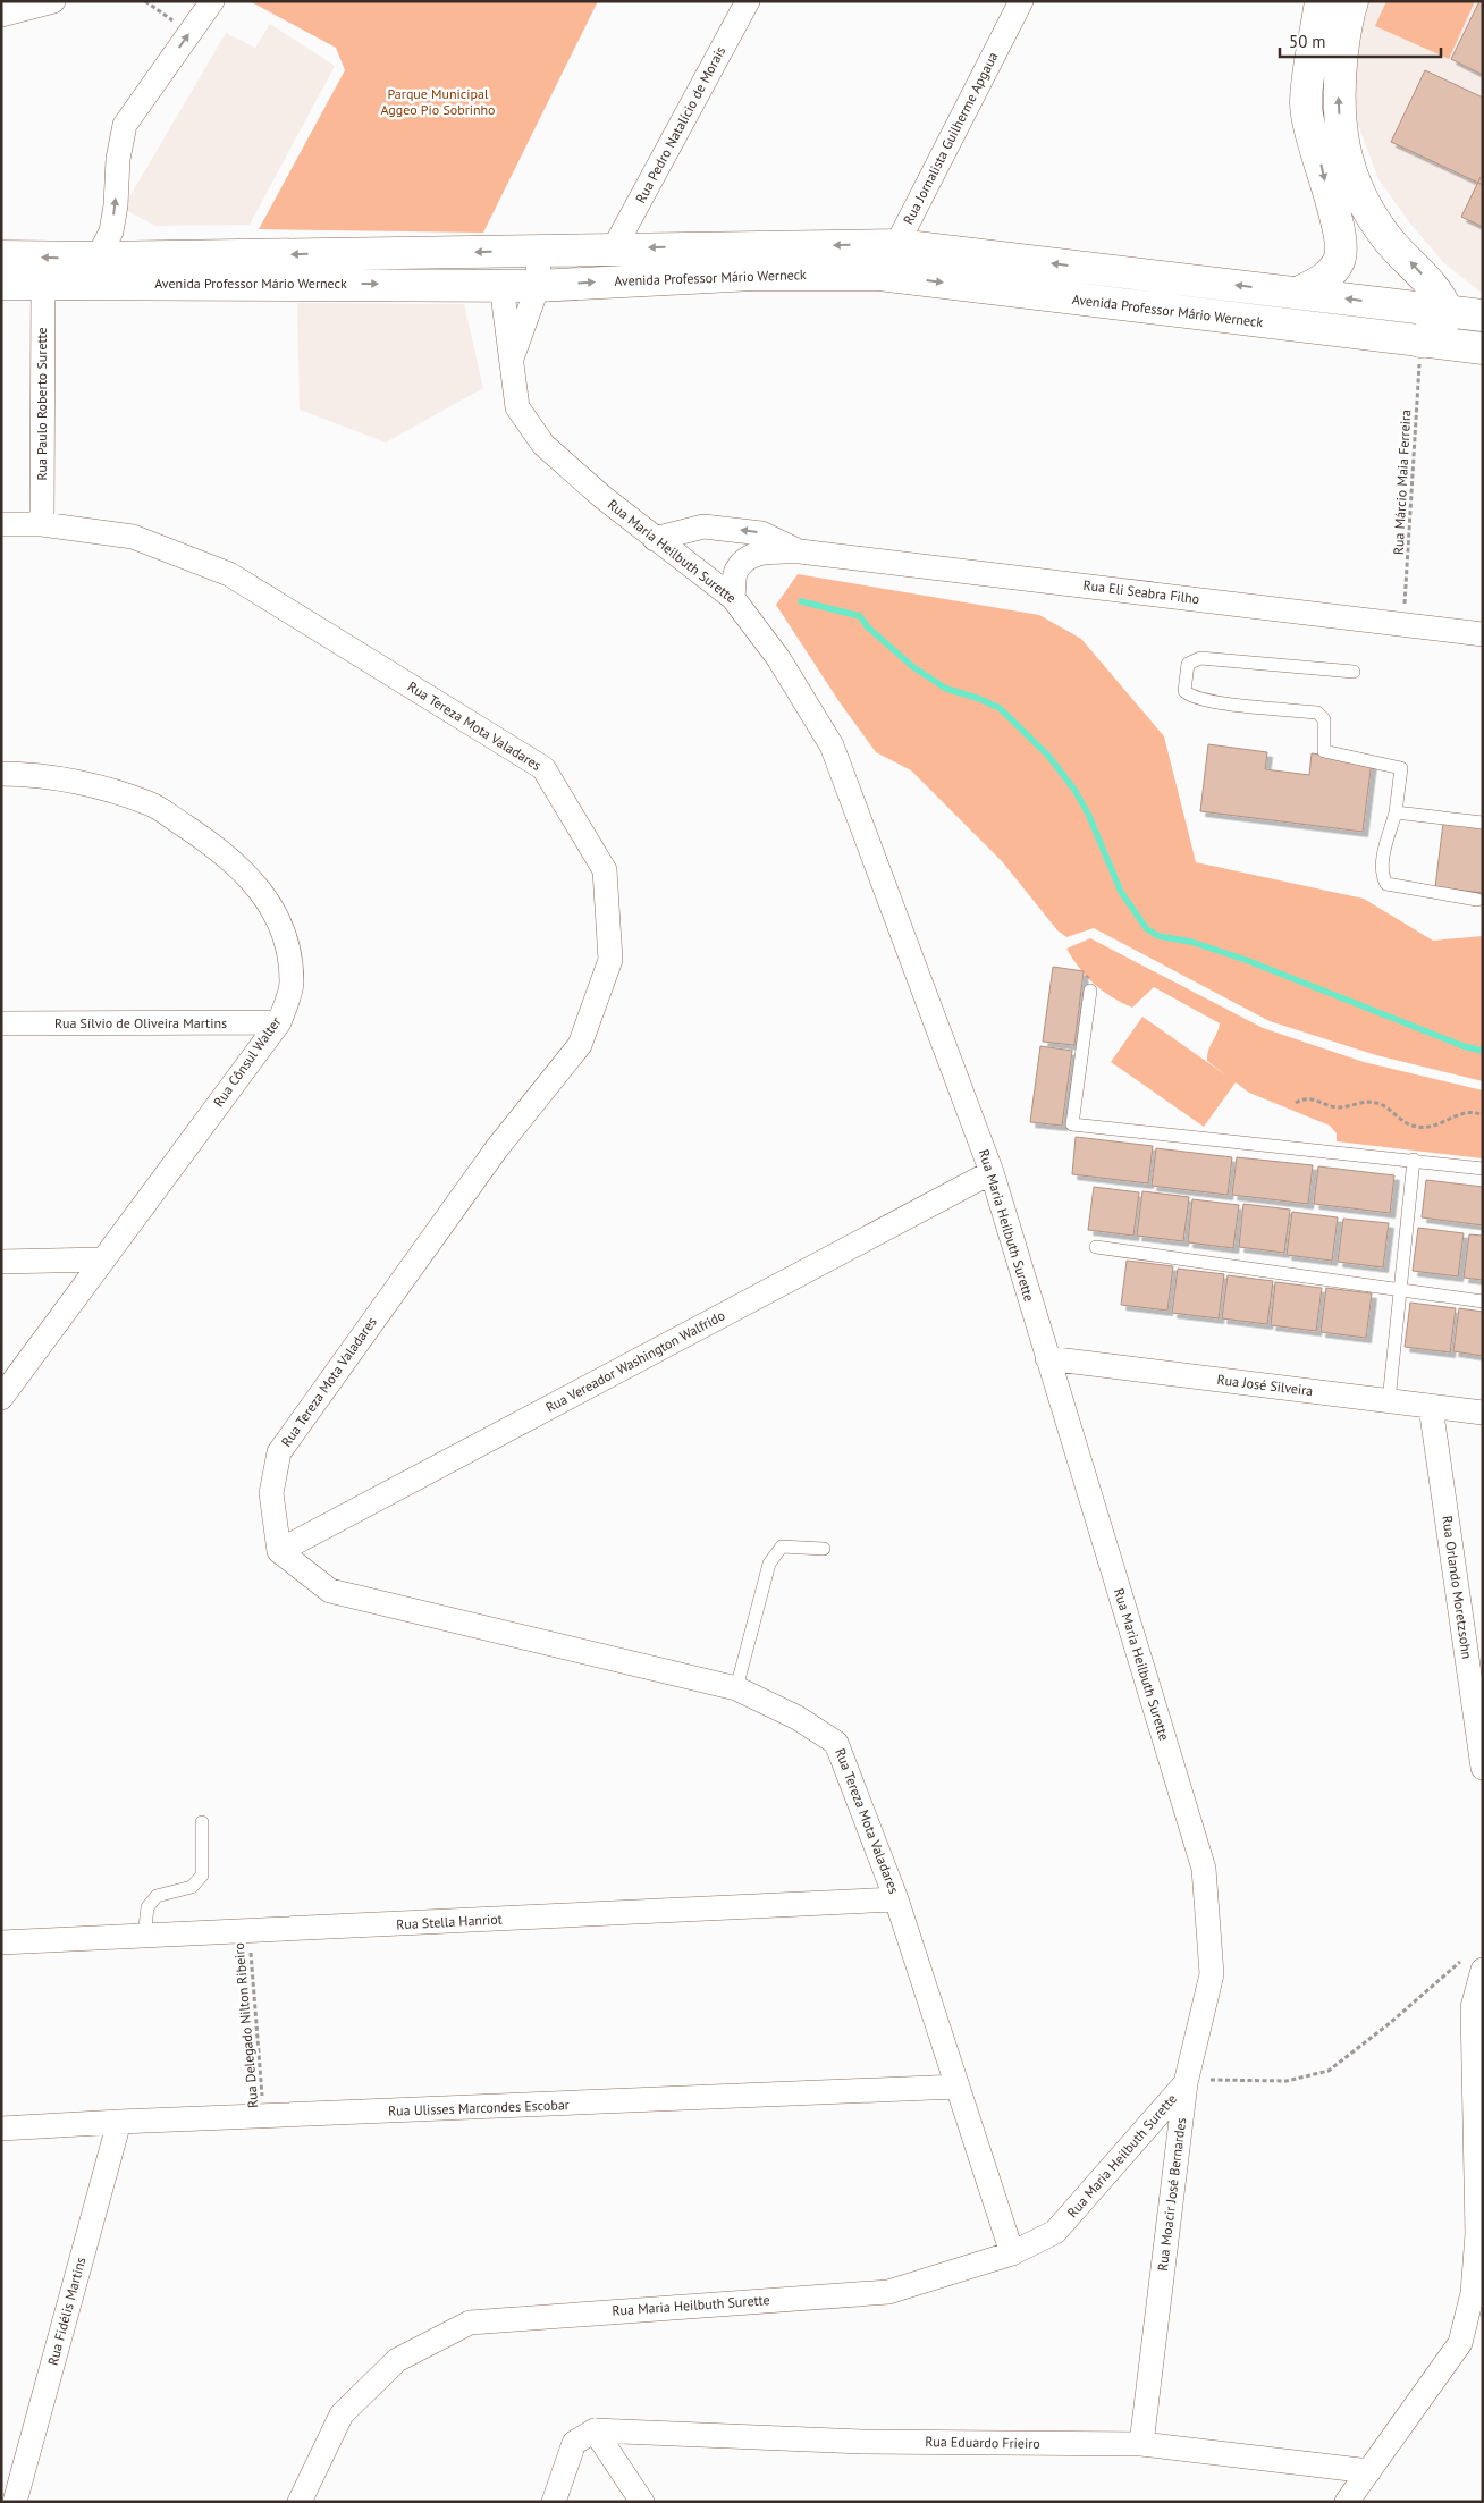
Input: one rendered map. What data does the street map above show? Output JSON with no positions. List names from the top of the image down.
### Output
{
  "streets": {
    "main road": ["Avenida Professor Mário Werneck"],
    "street": [
      "Rua Pedro Natalício de Morais",
      "Rua Jornalista Guilherme Apgaua",
      "Rua Paulo Roberto Surette",
      "Rua Maria Heilbuth Surette",
      "Rua Eli Seabra Filho",
      "Rua Tereza Mota Valadares",
      "Rua Sílvio de Oliveira Martins",
      "Rua Cônsul Walter",
      "Rua Vereador Washington Walfrido",
      "Rua José Silveira",
      "Rua Orlando Moretzsohn",
      "Rua Stella Hanriot",
      "Rua Ulisses Marcondes Escobar",
      "Rua Moacir José Bernardes",
      "Rua Fidélis Martins",
      "Rua Eduardo Frieiro"
    ],
    "path": ["Rua Márcio Maia Ferreira", "Rua Delegado Nilton Ribeiro"]
  },
  "crossings": [
    ["Rua Pedro Natalício de Morais", "Avenida Professor Mário Werneck"],
    ["Rua Jornalista Guilherme Apgaua", "Avenida Professor Mário Werneck"],
    ["Avenida Professor Mário Werneck", "Rua Paulo Roberto Surette"],
    ["Avenida Professor Mário Werneck", "Rua Márcio Maia Ferreira"],
    ["Avenida Professor Mário Werneck", "Rua Maria Heilbuth Surette"],
    ["Rua Paulo Roberto Surette", "Rua Tereza Mota Valadares"],
    ["Rua Márcio Maia Ferreira", "Rua Eli Seabra Filho"],
    ["Rua Maria Heilbuth Surette", "Rua Eli Seabra Filho"],
    ["Rua Maria Heilbuth Surette", "Rua Tereza Mota Valadares"],
    ["Rua Maria Heilbuth Surette", "Rua Vereador Washington Walfrido"],
    ["Rua Maria Heilbuth Surette", "Rua José Silveira"],
    ["Rua Maria Heilbuth Surette", "Rua Moacir José Bernardes"],
    ["Rua Tereza Mota Valadares", "Rua Vereador Washington Walfrido"],
    ["Rua Tereza Mota Valadares", "Rua Stella Hanriot"],
    ["Rua Tereza Mota Valadares", "Rua Ulisses Marcondes Escobar"],
    ["Rua Sílvio de Oliveira Martins", "Rua Cônsul Walter"],
    ["Rua José Silveira", "Rua Orlando Moretzsohn"],
    ["Rua Stella Hanriot", "Rua Delegado Nilton Ribeiro"],
    ["Rua Delegado Nilton Ribeiro", "Rua Ulisses Marcondes Escobar"],
    ["Rua Ulisses Marcondes Escobar", "Rua Fidélis Martins"],
    ["Rua Moacir José Bernardes", "Rua Eduardo Frieiro"]
  ],
  "parks": ["Parque Municipal Aggeo Pio Sobrinho"],
  "scale_bar": "50 m"
}
